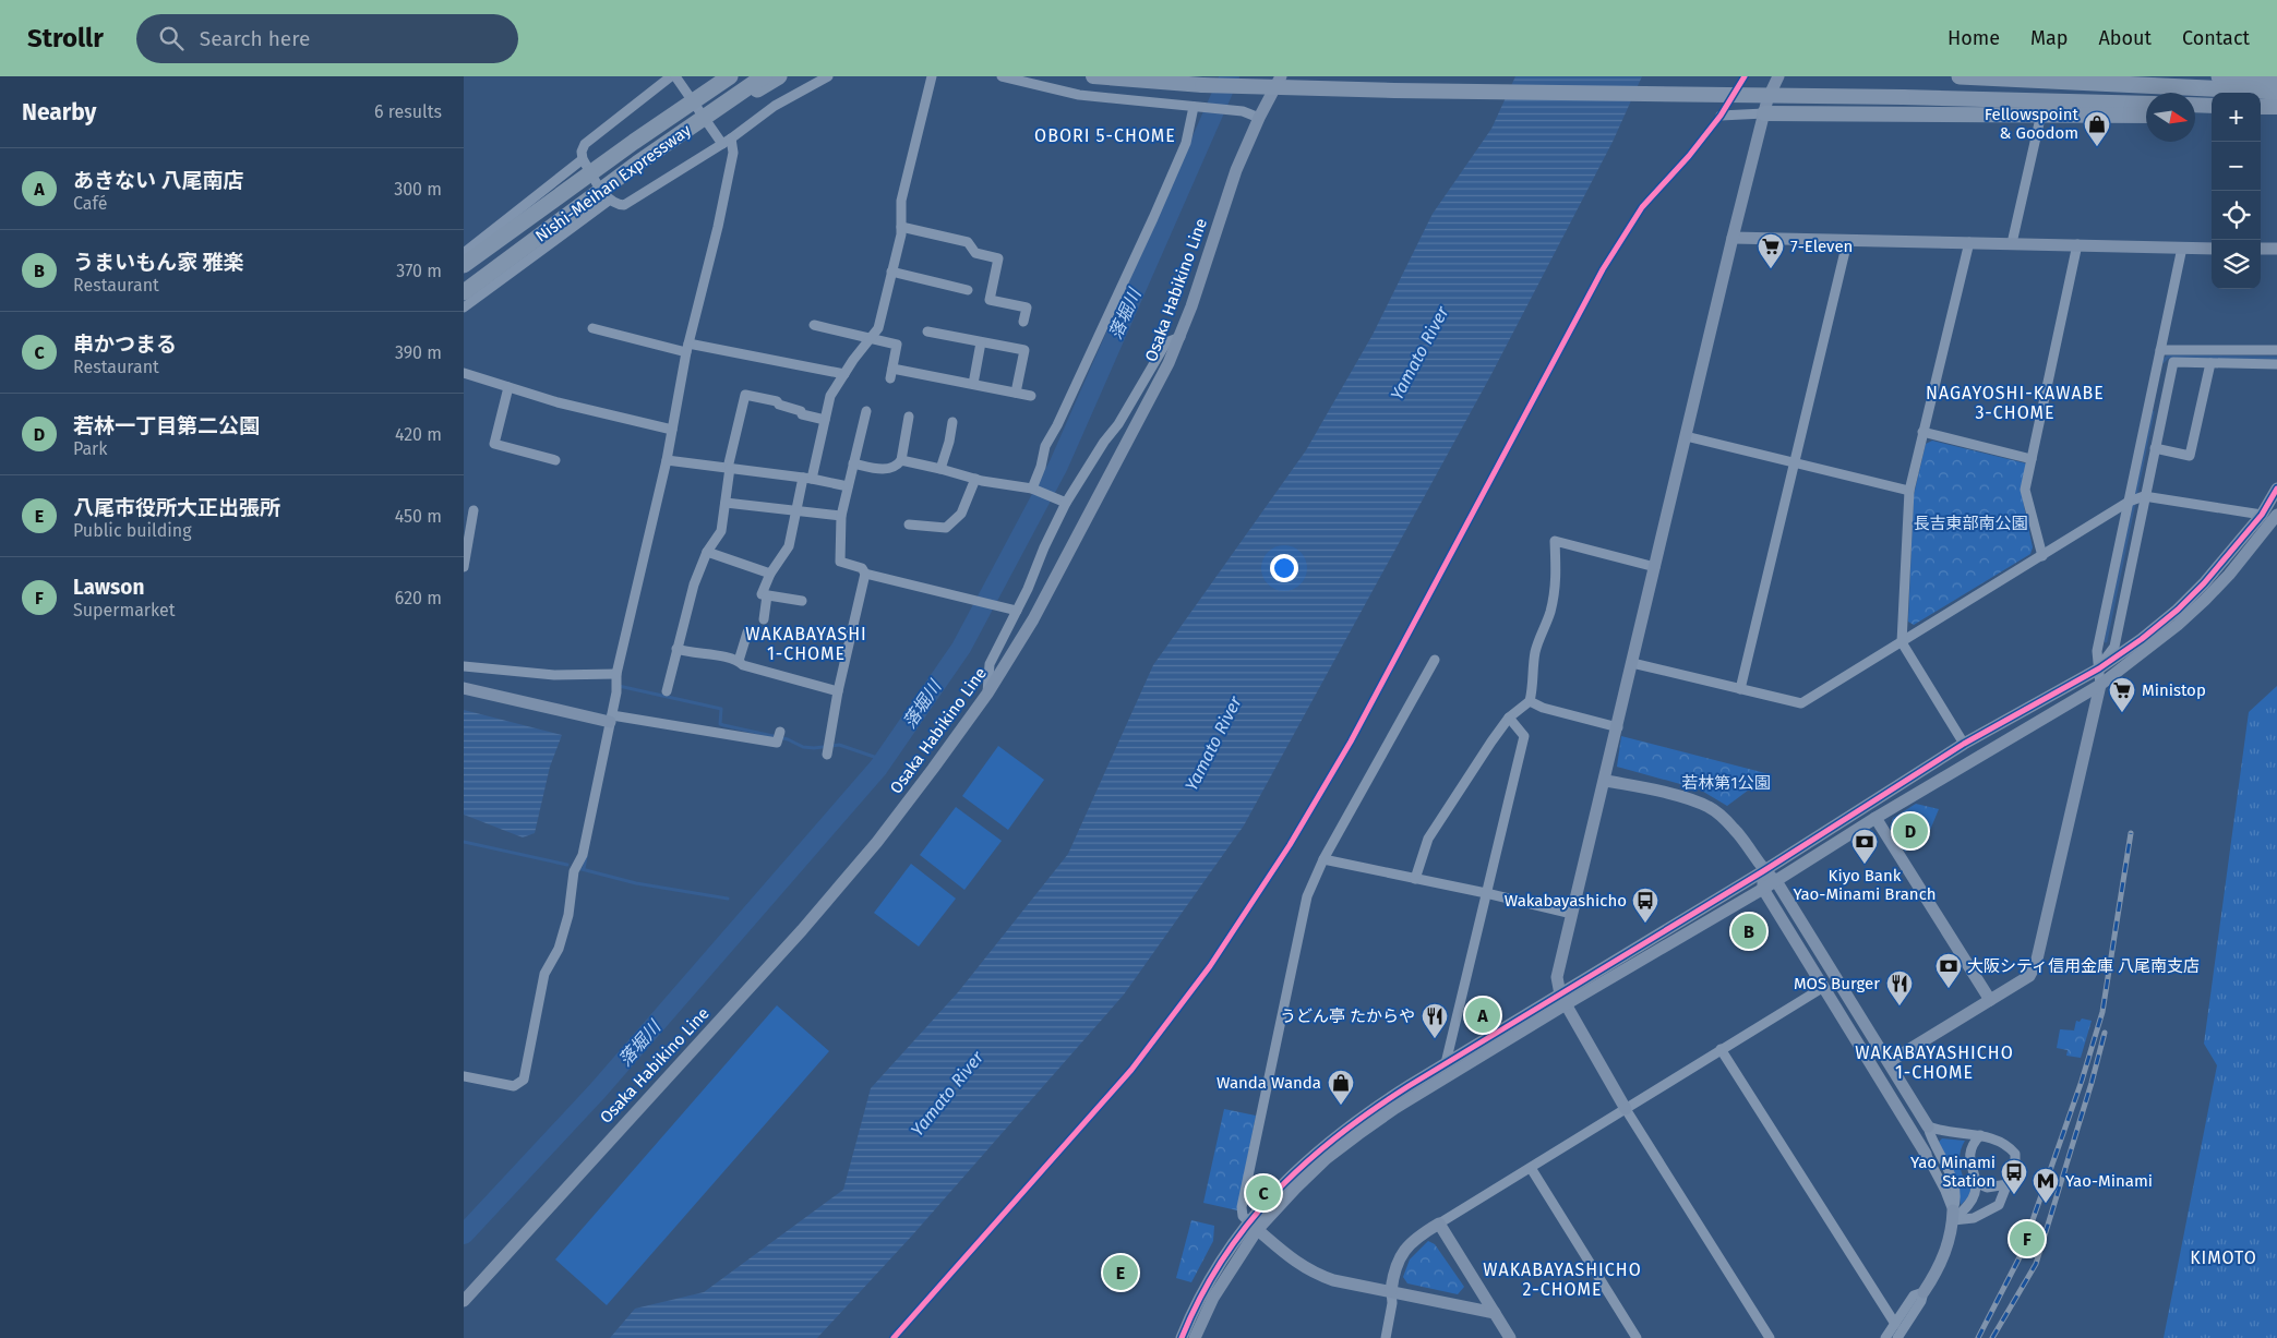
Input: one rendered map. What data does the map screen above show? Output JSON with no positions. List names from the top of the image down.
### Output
{
  "streets": {
    "highway": ["Nishi-Meihan Expressway"],
    "street": ["Osaka Habikino Line"]
  },
  "districts": [
    "OBORI 5-CHOME",
    "NAGAYOSHI-KAWABE 3-CHOME",
    "WAKABAYASHI 1-CHOME",
    "WAKABAYASHICHO 1-CHOME",
    "KIMOTO",
    "WAKABAYASHICHO 2-CHOME"
  ],
  "water": ["落堀川", "Yamato River"],
  "parks": ["長吉東部南公園", "若林第1公園"],
  "places": {
    "shop": ["Fellowspoint & Goodom", "Wanda Wanda"],
    "supermarket": ["7-Eleven", "Ministop"],
    "bank": ["Kiyo Bank Yao-Minami Branch", "大阪シティ信用金庫 八尾南支店"],
    "bus stop": ["Wakabayashicho", "Yao Minami Station"],
    "restaurant": ["MOS Burger", "うどん亭 たからや"],
    "metro station": ["Yao-Minami"]
  },
  "north": "right",
  "page": {
    "header": "Strollr",
    "search": "Search here",
    "nav": [
      "Home",
      "Map",
      "About",
      "Contact"
    ],
    "heading": ["Nearby", "6 results"],
    "map_buttons": ["+", "−"],
    "list": [
      {
        "mark": "A",
        "name": "あきない 八尾南店",
        "note": "Café",
        "value": "300 m"
      },
      {
        "mark": "B",
        "name": "うまいもん家 雅楽",
        "note": "Restaurant",
        "value": "370 m"
      },
      {
        "mark": "C",
        "name": "串かつまる",
        "note": "Restaurant",
        "value": "390 m"
      },
      {
        "mark": "D",
        "name": "若林一丁目第二公園",
        "note": "Park",
        "value": "420 m"
      },
      {
        "mark": "E",
        "name": "八尾市役所大正出張所",
        "note": "Public building",
        "value": "450 m"
      },
      {
        "mark": "F",
        "name": "Lawson",
        "note": "Supermarket",
        "value": "620 m"
      }
    ],
    "pins": [
      "D",
      "B",
      "A",
      "C",
      "F",
      "E"
    ]
  }
}
